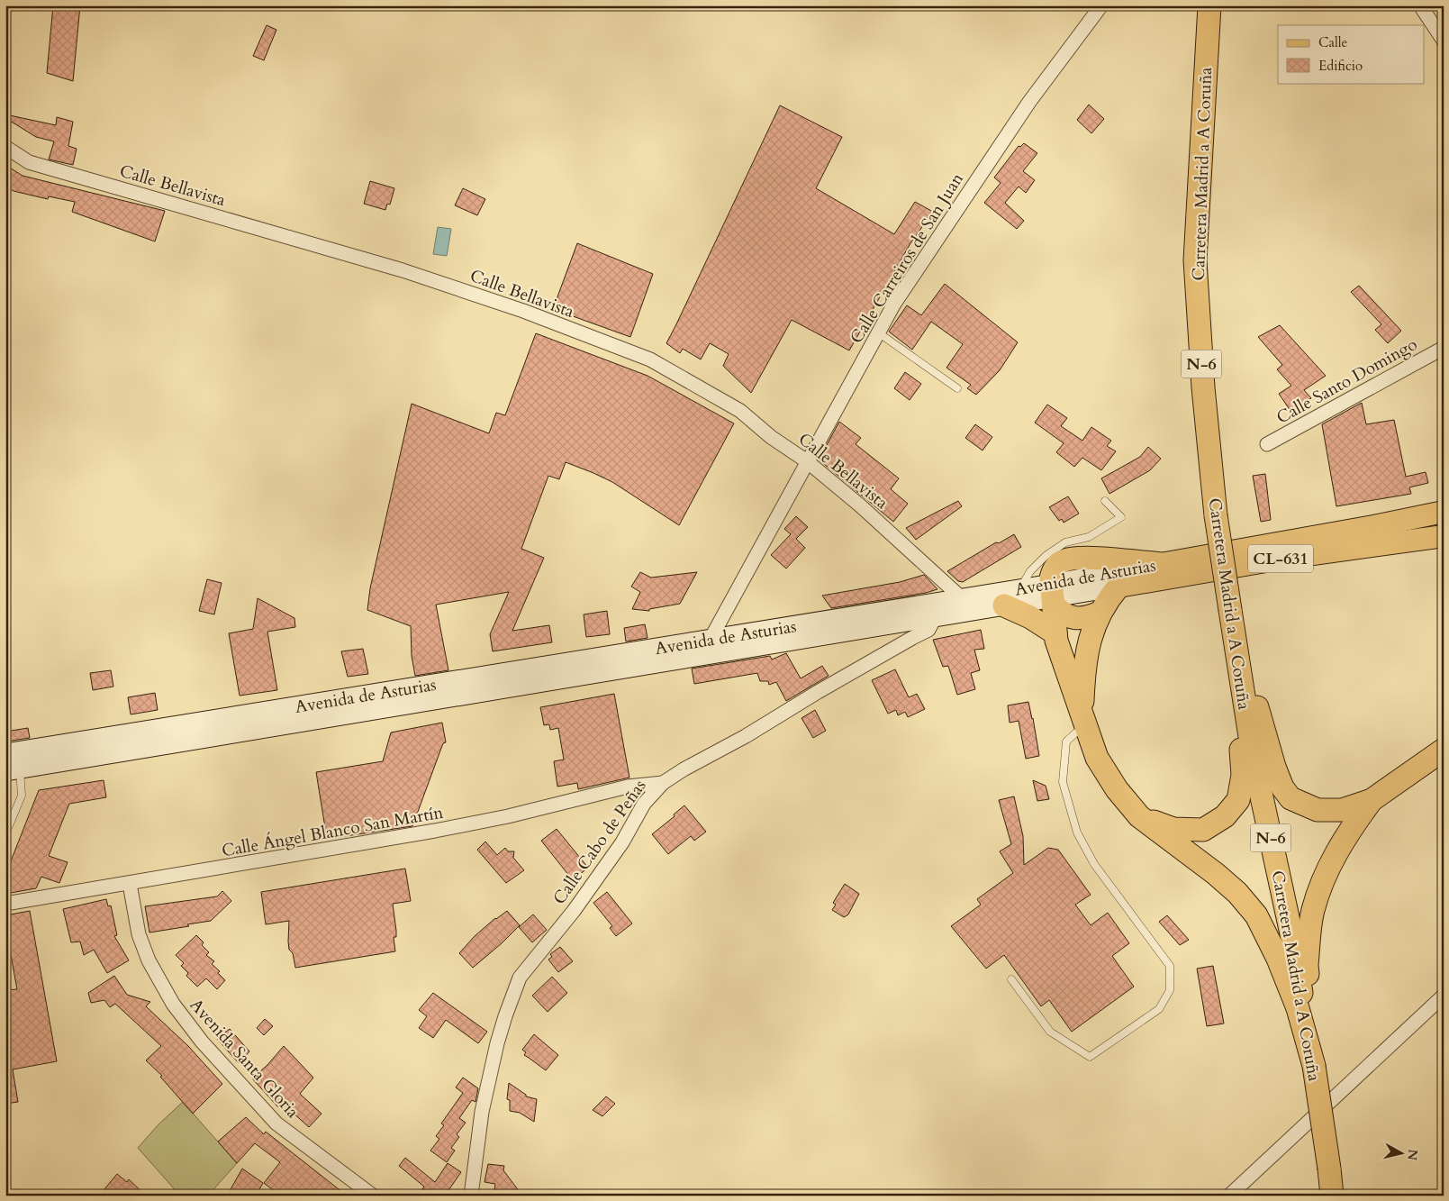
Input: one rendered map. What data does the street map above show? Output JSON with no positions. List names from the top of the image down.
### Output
{
  "streets": {
    "highway": ["Carretera Madrid a A Coruña", "N-6"],
    "main road": ["CL-631", "Avenida de Asturias"],
    "street": [
      "Calle Bellavista",
      "Calle Carreiros de San Juan",
      "Calle Santo Domingo",
      "Calle Ángel Blanco San Martín",
      "Calle Cabo de Peñas",
      "Avenida Santa Gloria"
    ]
  },
  "crossings": [
    ["Calle Bellavista", "Calle Carreiros de San Juan"],
    ["Calle Bellavista", "Avenida de Asturias"],
    ["Calle Carreiros de San Juan", "Avenida de Asturias"],
    ["Avenida de Asturias", "Calle Cabo de Peñas"],
    ["Calle Ángel Blanco San Martín", "Calle Cabo de Peñas"],
    ["Calle Ángel Blanco San Martín", "Avenida Santa Gloria"]
  ],
  "legend": ["Calle", "Edificio"],
  "north": "right"
}
